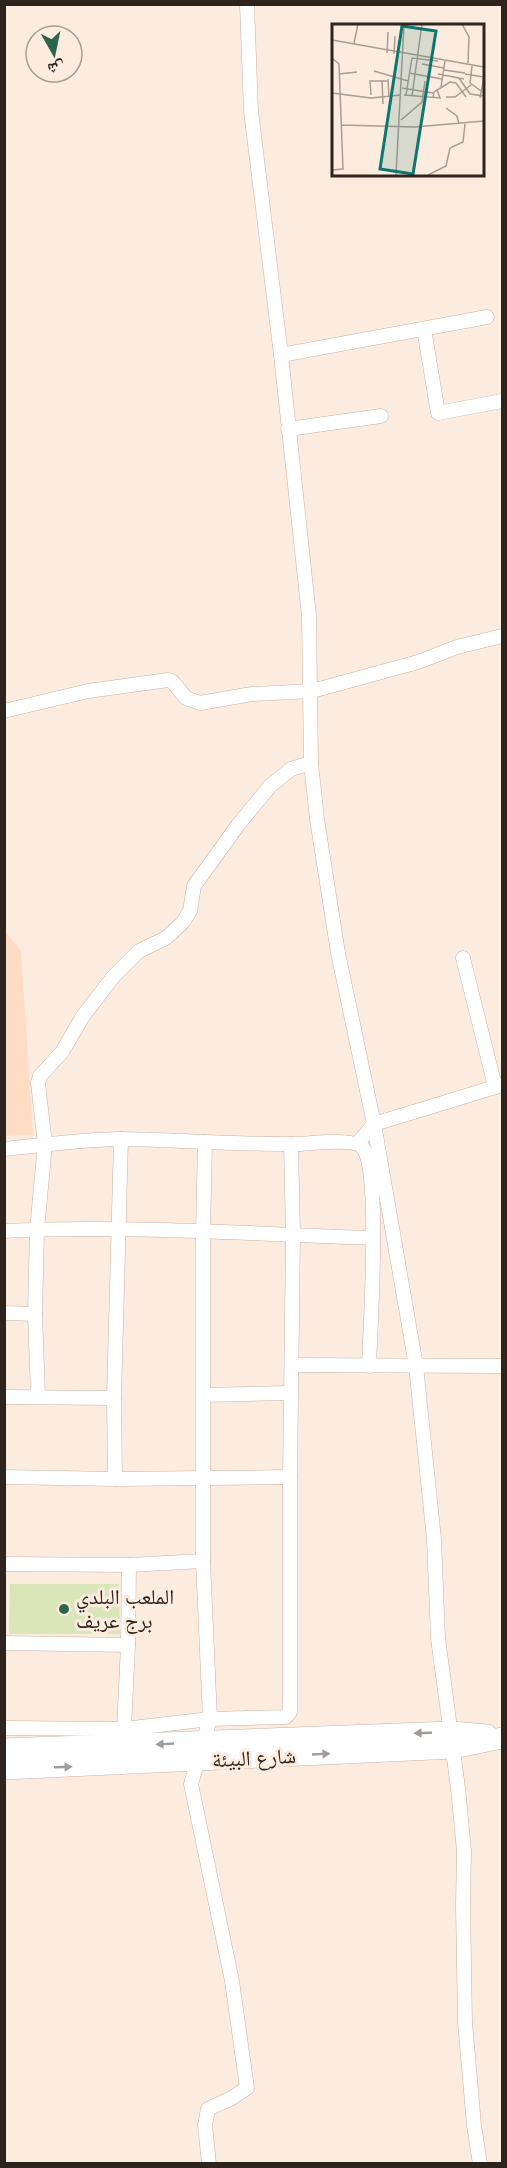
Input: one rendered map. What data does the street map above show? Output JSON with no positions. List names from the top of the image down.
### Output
{
  "streets": {
    "main road": ["شارع البيئة"]
  },
  "places": ["الملعب البلدي برج عريف"],
  "north": "bottom"
}
